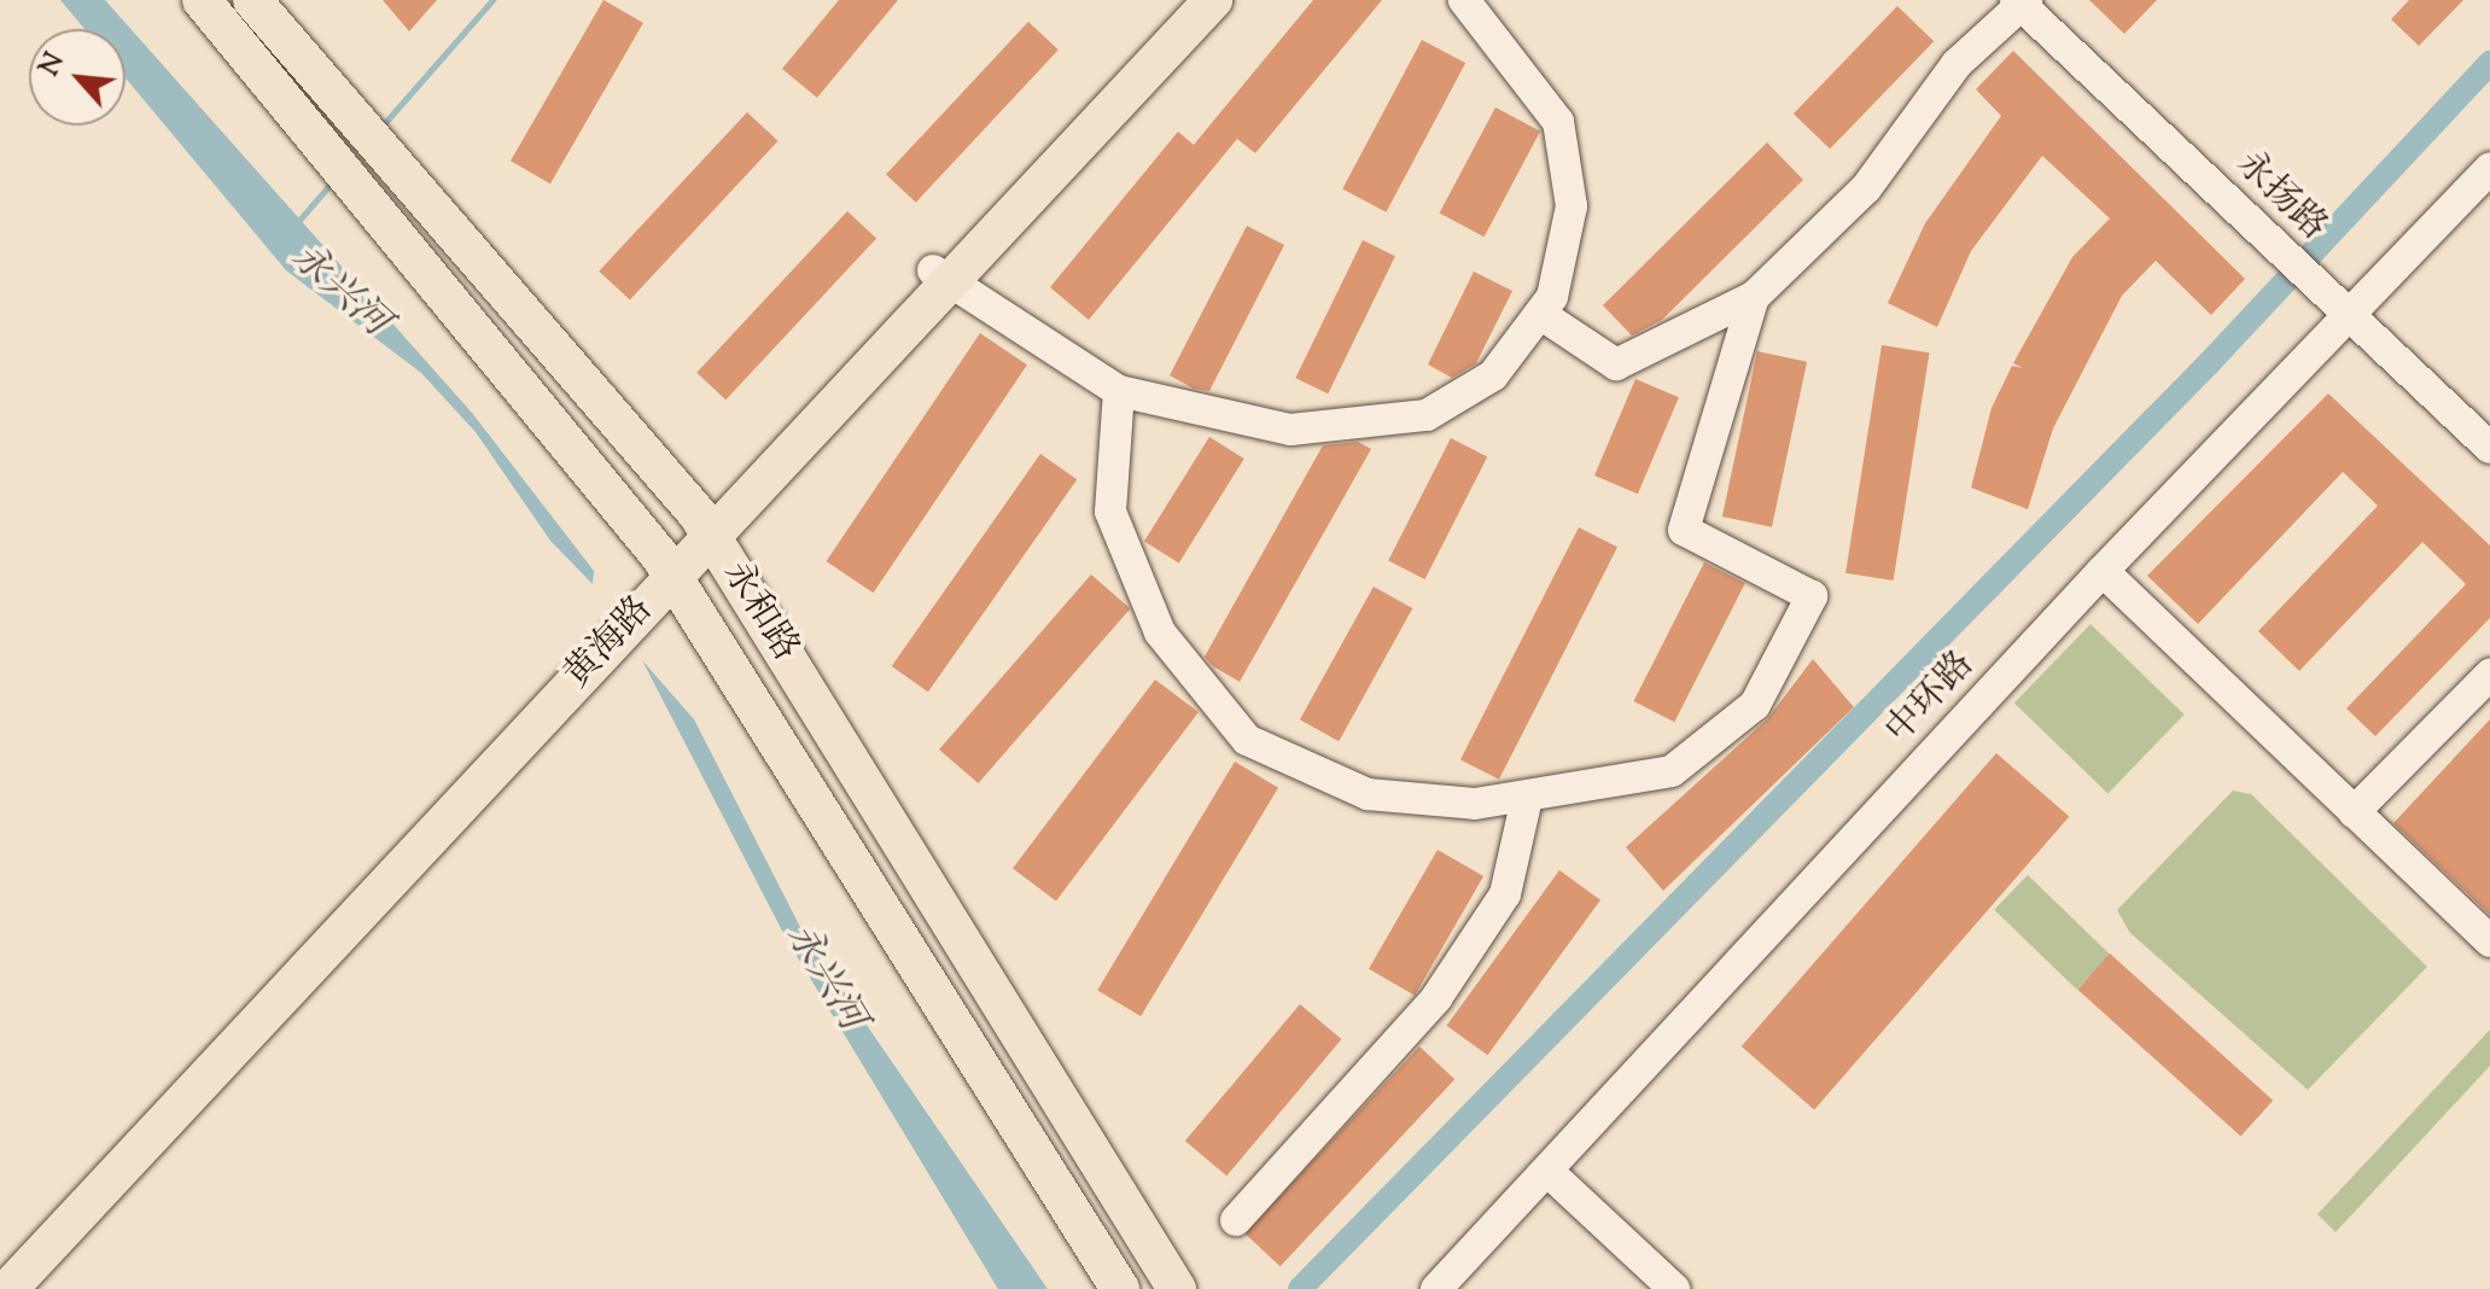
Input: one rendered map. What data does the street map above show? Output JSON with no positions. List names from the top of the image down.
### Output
{
  "streets": {
    "main road": ["永和路", "黄海路"],
    "street": ["永扬路", "中环路"]
  },
  "crossings": [
    ["永扬路", "中环路"],
    ["永和路", "黄海路"]
  ],
  "water": ["永兴河"],
  "north": "top left"
}
